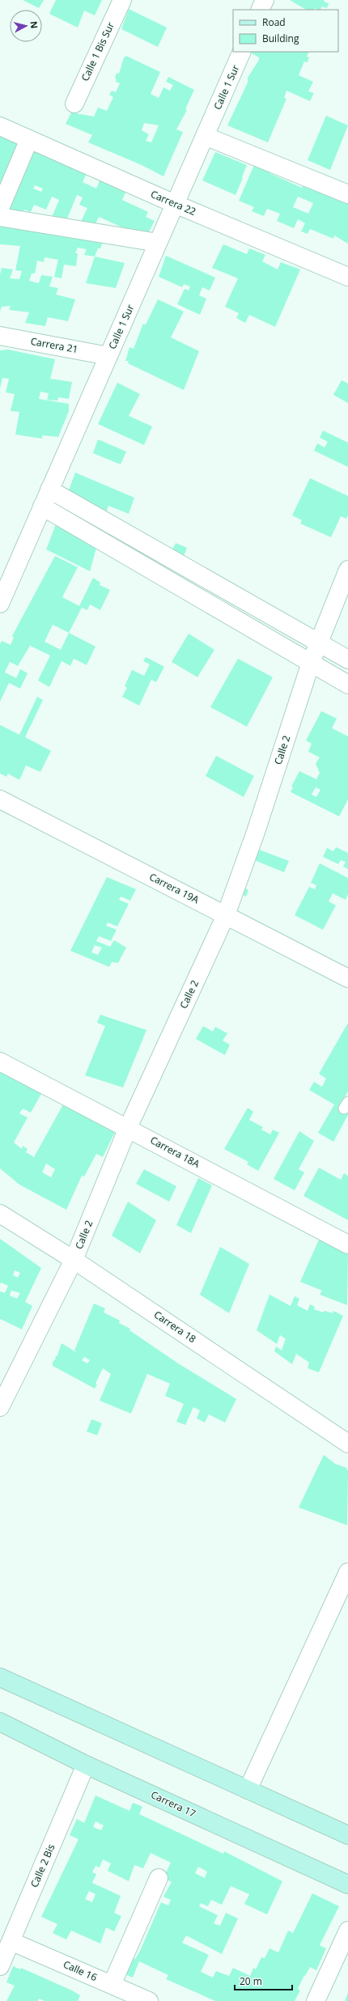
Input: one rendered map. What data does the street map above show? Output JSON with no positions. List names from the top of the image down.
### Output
{
  "streets": {
    "street": [
      "Calle 1 Bis Sur",
      "Calle 1 Sur",
      "Carrera 22",
      "Carrera 21",
      "Calle 2",
      "Carrera 19A",
      "Carrera 18A",
      "Carrera 18",
      "Carrera 17",
      "Calle 2 Bis",
      "Calle 16"
    ]
  },
  "crossings": [
    ["Calle 1 Sur", "Carrera 22"],
    ["Calle 1 Sur", "Carrera 21"],
    ["Calle 2", "Carrera 19A"],
    ["Calle 2", "Carrera 18A"],
    ["Calle 2", "Carrera 18"],
    ["Carrera 17", "Calle 2 Bis"],
    ["Calle 2 Bis", "Calle 16"]
  ],
  "legend": ["Road", "Building"],
  "scale_bar": "20 m",
  "north": "right"
}
